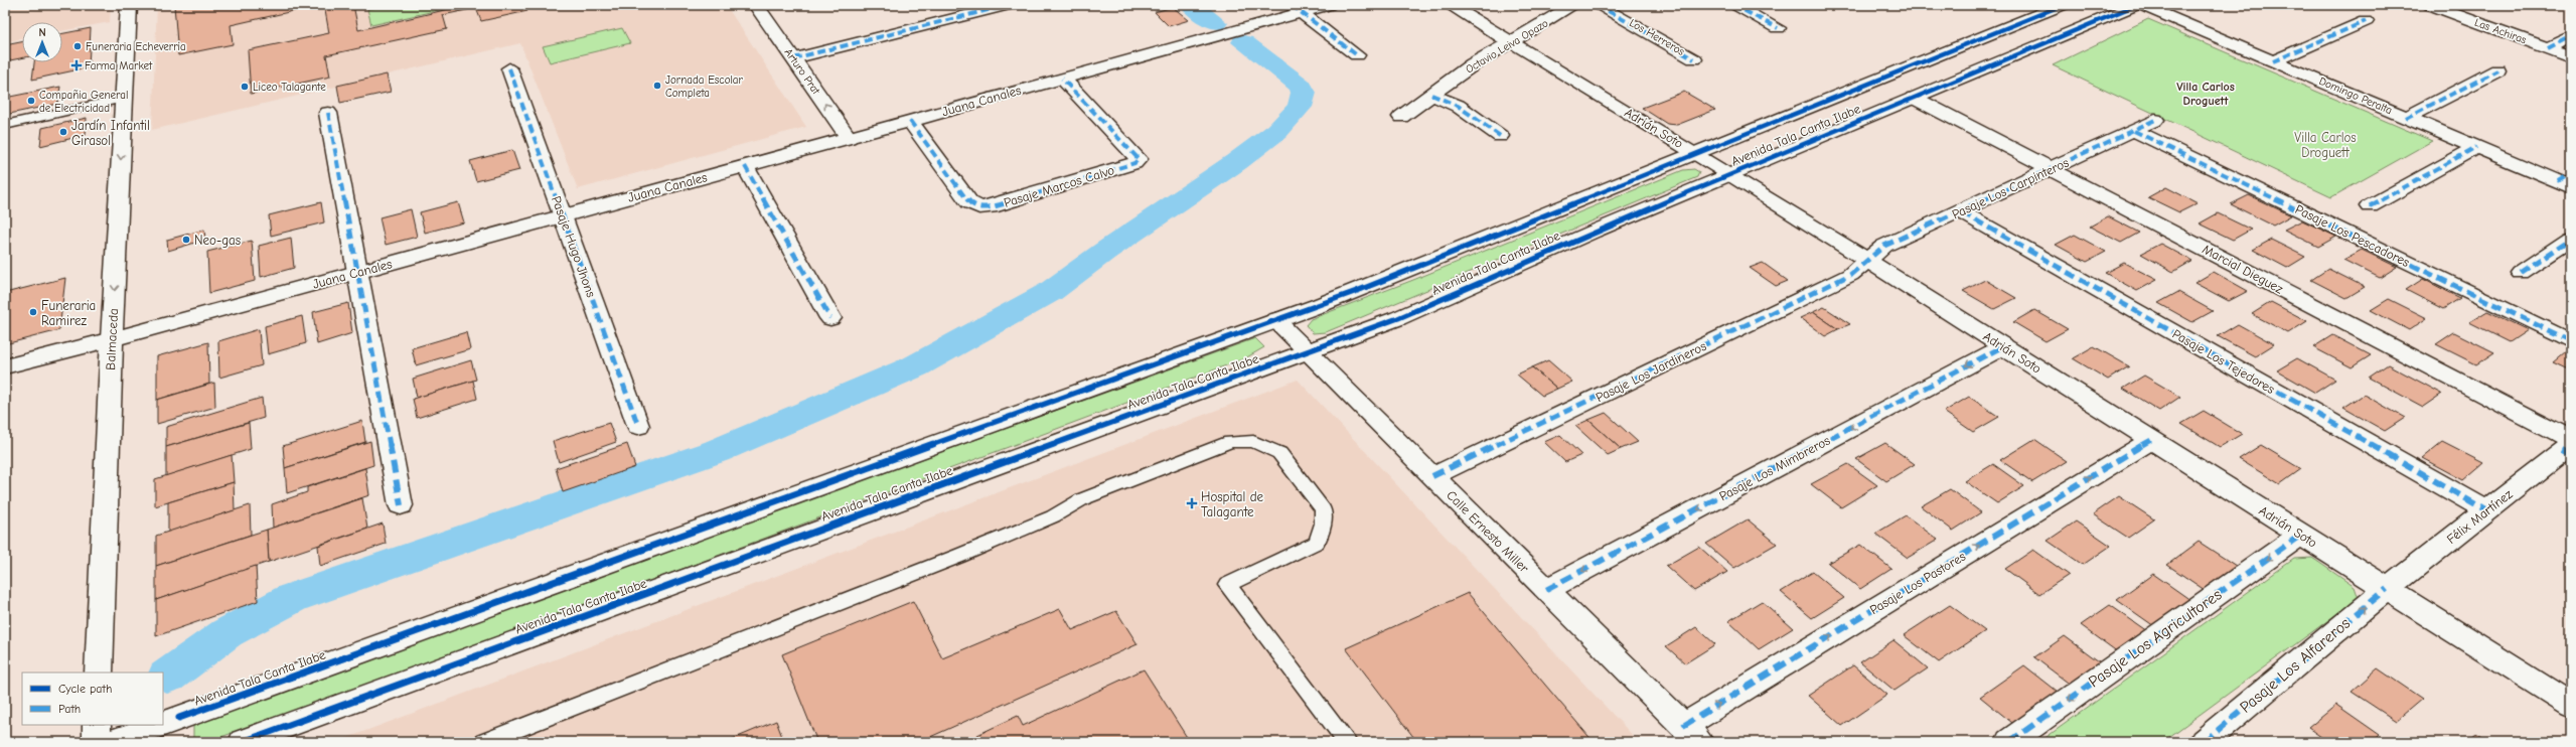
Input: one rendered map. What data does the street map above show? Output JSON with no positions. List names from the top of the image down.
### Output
{
  "streets": {
    "street": [
      "Las Achiras",
      "Los Herreros",
      "Octavio Leiva Opazo",
      "Arturo Prat",
      "Domingo Peralta",
      "Juana Canales",
      "Adrián Soto",
      "Avenida Tala Canta Ilabe",
      "Pasaje Marcos Calvo",
      "Pasaje Los Carpinteros",
      "Pasaje Los Pescadores",
      "Pasaje Hugo Jhons",
      "Marcial Dieguez",
      "Balmaceda",
      "Pasaje Los Tejedores",
      "Pasaje Los Jardineros",
      "Pasaje Los Mimbreros",
      "Félix Martínez",
      "Calle Ernesto Miller",
      "Pasaje Los Pastores",
      "Pasaje Los Agricultores",
      "Pasaje Los Alfareros"
    ]
  },
  "crossings": [
    ["Octavio Leiva Opazo", "Adrián Soto"],
    ["Arturo Prat", "Juana Canales"],
    ["Juana Canales", "Pasaje Marcos Calvo"],
    ["Juana Canales", "Pasaje Hugo Jhons"],
    ["Juana Canales", "Balmaceda"],
    ["Adrián Soto", "Avenida Tala Canta Ilabe"],
    ["Adrián Soto", "Pasaje Los Carpinteros"],
    ["Adrián Soto", "Pasaje Los Jardineros"],
    ["Adrián Soto", "Pasaje Los Mimbreros"],
    ["Adrián Soto", "Félix Martínez"],
    ["Adrián Soto", "Pasaje Los Pastores"],
    ["Adrián Soto", "Pasaje Los Agricultores"],
    ["Adrián Soto", "Pasaje Los Alfareros"],
    ["Avenida Tala Canta Ilabe", "Marcial Dieguez"],
    ["Avenida Tala Canta Ilabe", "Calle Ernesto Miller"],
    ["Pasaje Los Carpinteros", "Pasaje Los Pescadores"],
    ["Pasaje Los Carpinteros", "Marcial Dieguez"],
    ["Pasaje Los Carpinteros", "Pasaje Los Tejedores"],
    ["Pasaje Los Carpinteros", "Pasaje Los Jardineros"],
    ["Marcial Dieguez", "Félix Martínez"],
    ["Pasaje Los Tejedores", "Félix Martínez"],
    ["Pasaje Los Jardineros", "Calle Ernesto Miller"],
    ["Pasaje Los Mimbreros", "Calle Ernesto Miller"],
    ["Félix Martínez", "Pasaje Los Alfareros"],
    ["Calle Ernesto Miller", "Pasaje Los Pastores"]
  ],
  "one_way": [
    "Balmaceda",
    "Pasaje Los Mimbreros",
    "Pasaje Los Pastores",
    "Pasaje Los Agricultores",
    "Pasaje Los Alfareros"
  ],
  "districts": ["Villa Carlos Droguett"],
  "parks": ["Villa Carlos Droguett"],
  "places": {
    "other": [
      "Funeraria Echeverria",
      "Jornada Escolar Completa",
      "Liceo Talagante",
      "Compañia General de Electricidad",
      "Jardín Infantil Girasol",
      "Neo-gas",
      "Funeraria Ramirez"
    ],
    "health": ["Farma Market", "Hospital de Talagante"]
  },
  "legend": ["Cycle path", "Path"],
  "north": "top"
}
